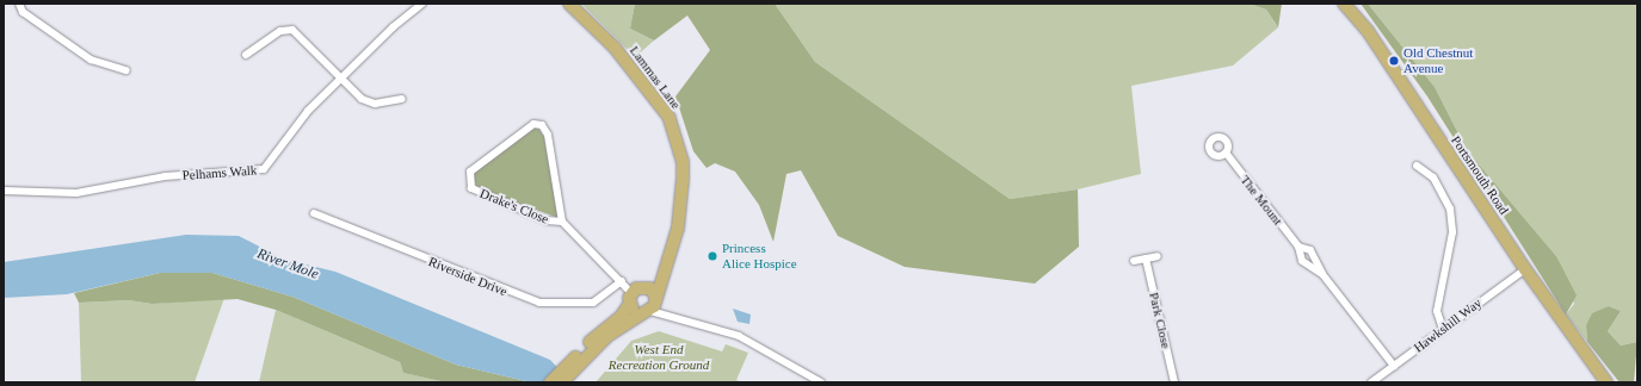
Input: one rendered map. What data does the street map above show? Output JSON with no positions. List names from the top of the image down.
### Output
{
  "streets": {
    "main road": ["Lammas Lane", "Portsmouth Road"],
    "street": [
      "Pelhams Walk",
      "The Mount",
      "Drake's Close",
      "Riverside Drive",
      "Park Close",
      "Hawkshill Way"
    ]
  },
  "crossings": [
    ["Portsmouth Road", "Hawkshill Way"],
    ["The Mount", "Hawkshill Way"],
    ["Drake's Close", "Riverside Drive"]
  ],
  "water": ["River Mole"],
  "parks": ["West End Recreation Ground"],
  "places": ["Old Chestnut Avenue", "Princess Alice Hospice"]
}
